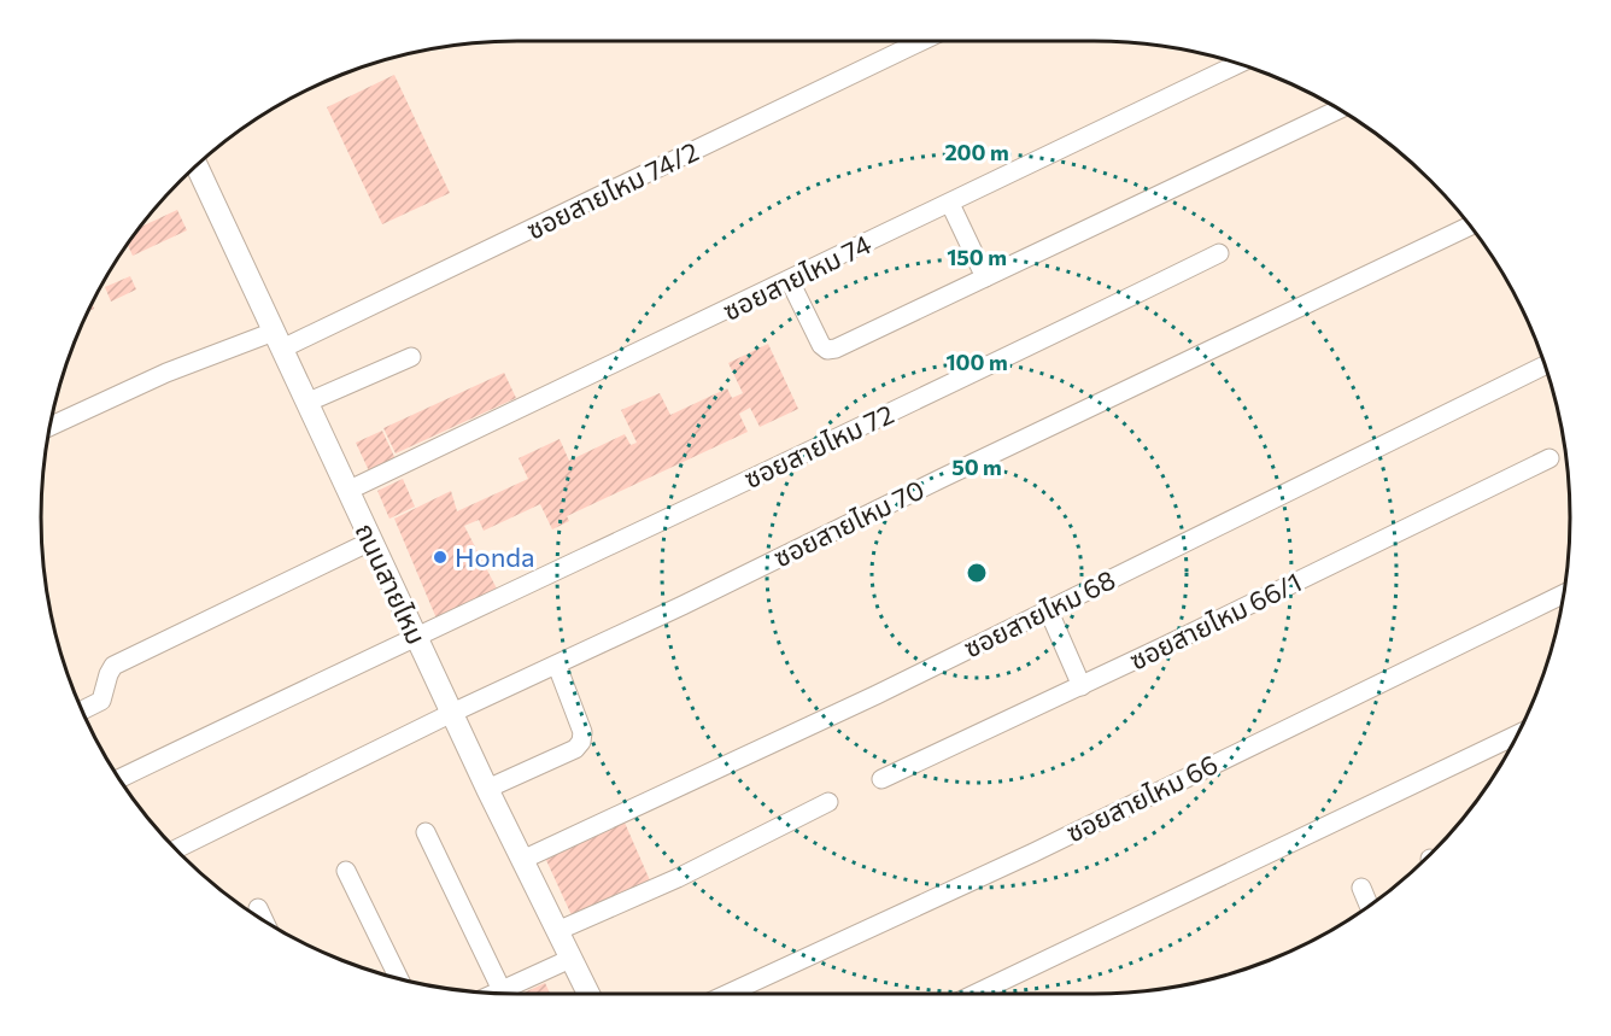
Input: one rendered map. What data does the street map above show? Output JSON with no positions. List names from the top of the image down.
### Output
{
  "streets": {
    "main road": ["ถนนสายไหม"],
    "street": [
      "ซอยสายไหม 74/2",
      "ซอยสายไหม 74",
      "ซอยสายไหม 72",
      "ซอยสายไหม 70",
      "ซอยสายไหม 68",
      "ซอยสายไหม 66/1",
      "ซอยสายไหม 66"
    ]
  },
  "crossings": [
    ["ซอยสายไหม 74/2", "ถนนสายไหม"],
    ["ซอยสายไหม 74", "ถนนสายไหม"],
    ["ซอยสายไหม 72", "ถนนสายไหม"],
    ["ซอยสายไหม 70", "ถนนสายไหม"],
    ["ถนนสายไหม", "ซอยสายไหม 68"]
  ],
  "places": ["Honda"],
  "rings": [
    "200 m",
    "150 m",
    "100 m",
    "50 m"
  ]
}
